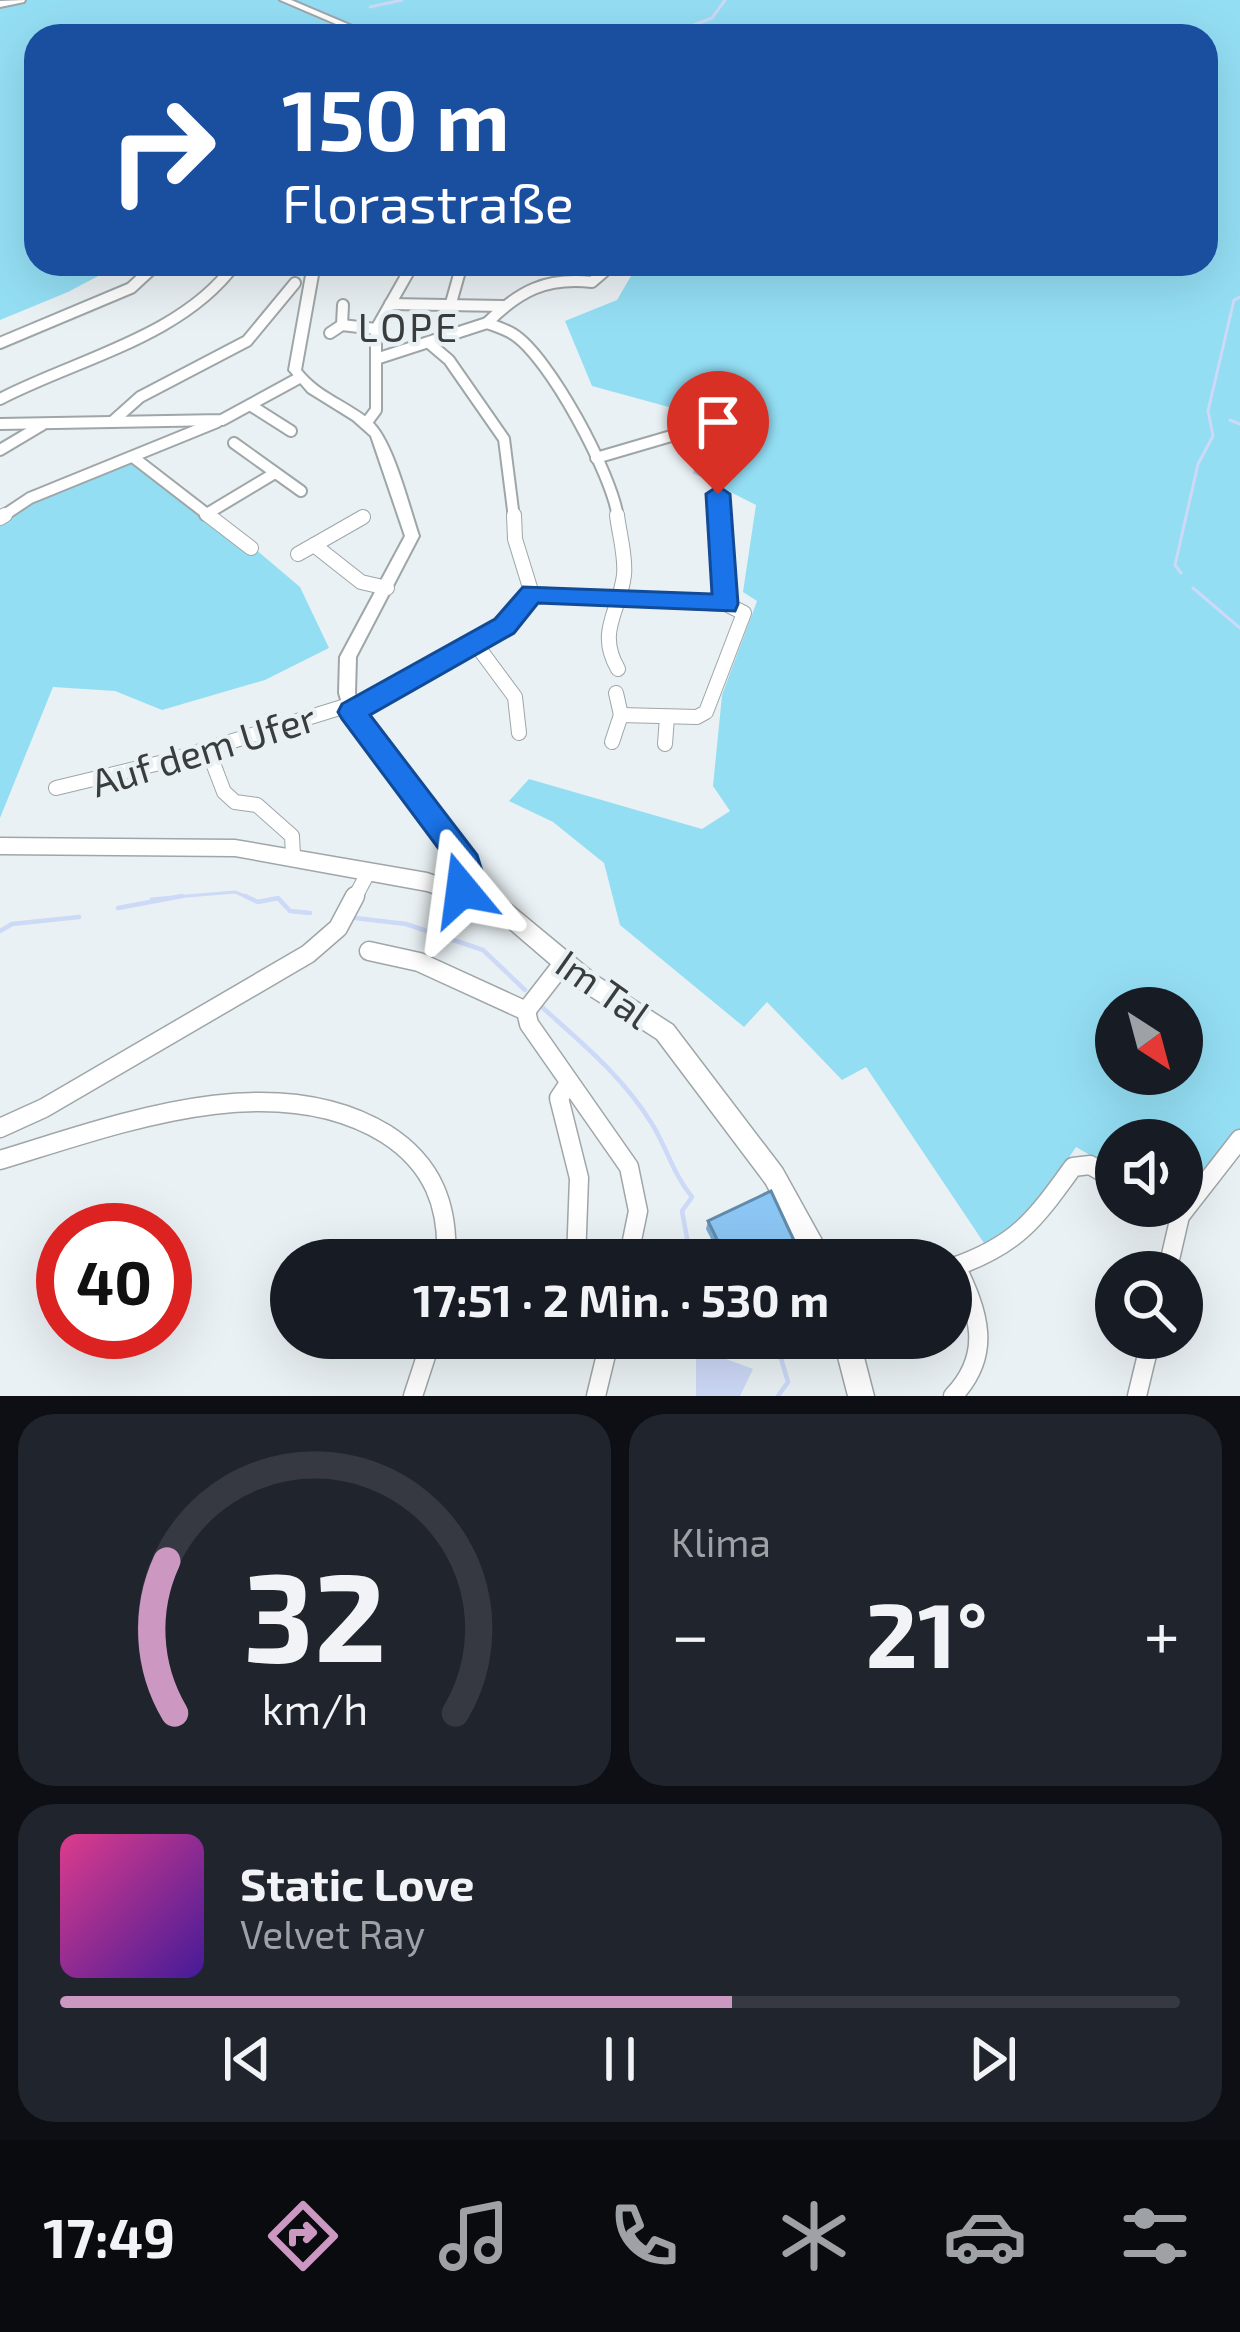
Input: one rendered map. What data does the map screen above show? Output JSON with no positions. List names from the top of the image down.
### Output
{
  "streets": {
    "main road": ["Im Tal"],
    "street": ["Auf dem Ufer"]
  },
  "districts": ["LOPE"],
  "north": "bottom right",
  "page": {
    "turn": ["150 m", "Florastraße"],
    "limit": "40",
    "trip": "17:51 · 2 Min. · 530 m",
    "tile": "Klima",
    "heat": ["−", "21°", "+"],
    "song": ["Static Love", "Velvet Ray"],
    "tabs": "17:49",
    "gauge": ["32", "km/h"]
  }
}
